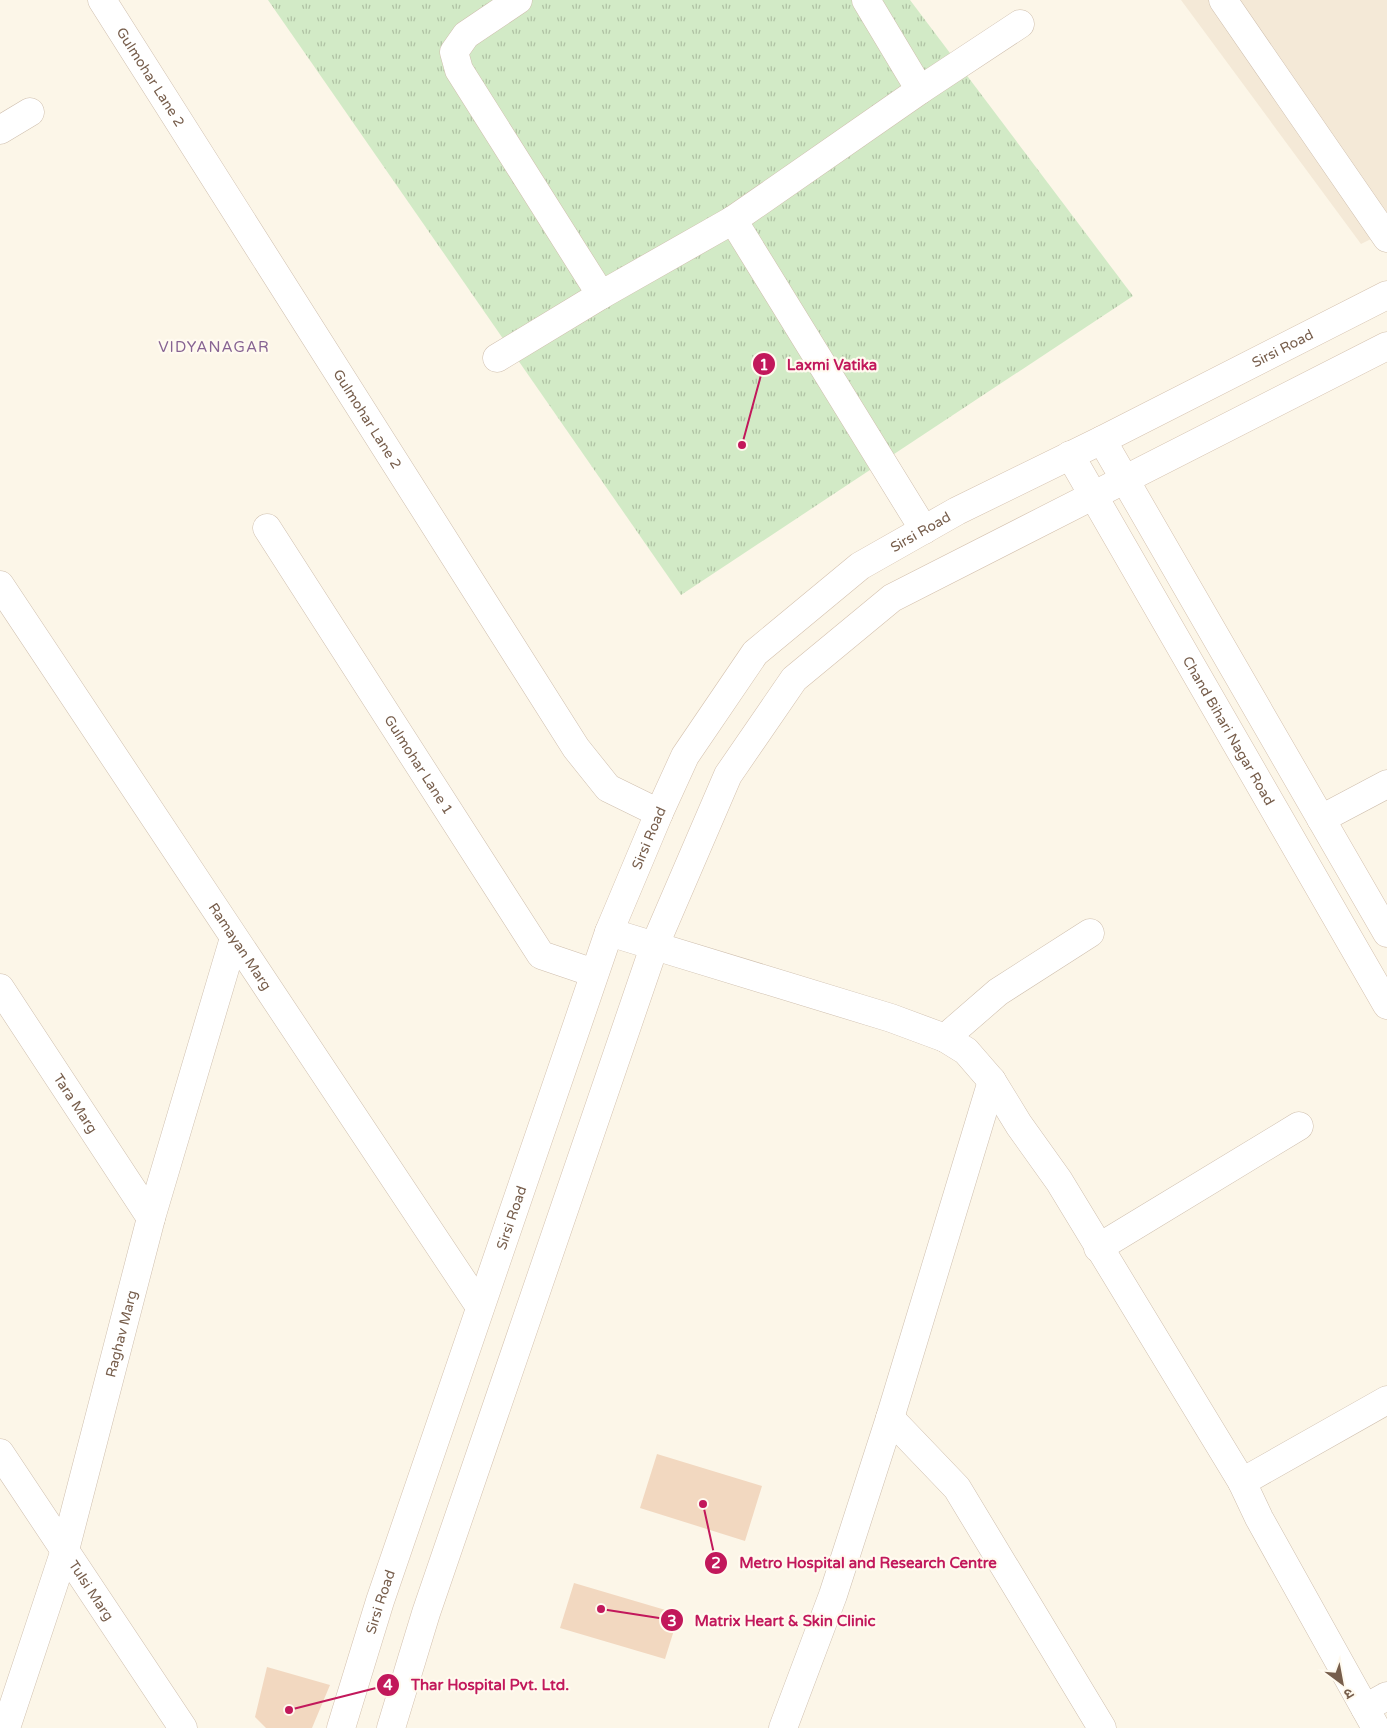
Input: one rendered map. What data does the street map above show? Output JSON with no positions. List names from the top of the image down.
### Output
{
  "streets": {
    "street": [
      "Gulmohar Lane 2",
      "Sirsi Road",
      "Chand Bihari Nagar Road",
      "Gulmohar Lane 1",
      "Ramayan Marg",
      "Tara Marg",
      "Raghav Marg",
      "Tulsi Marg"
    ]
  },
  "crossings": [
    ["Gulmohar Lane 2", "Sirsi Road"],
    ["Sirsi Road", "Chand Bihari Nagar Road"],
    ["Sirsi Road", "Gulmohar Lane 1"],
    ["Sirsi Road", "Ramayan Marg"],
    ["Ramayan Marg", "Raghav Marg"],
    ["Tara Marg", "Raghav Marg"],
    ["Raghav Marg", "Tulsi Marg"]
  ],
  "districts": ["VIDYANAGAR"],
  "places": [
    "Laxmi Vatika",
    "Metro Hospital and Research Centre",
    "Matrix Heart & Skin Clinic",
    "Thar Hospital Pvt. Ltd."
  ],
  "north": "bottom right"
}
